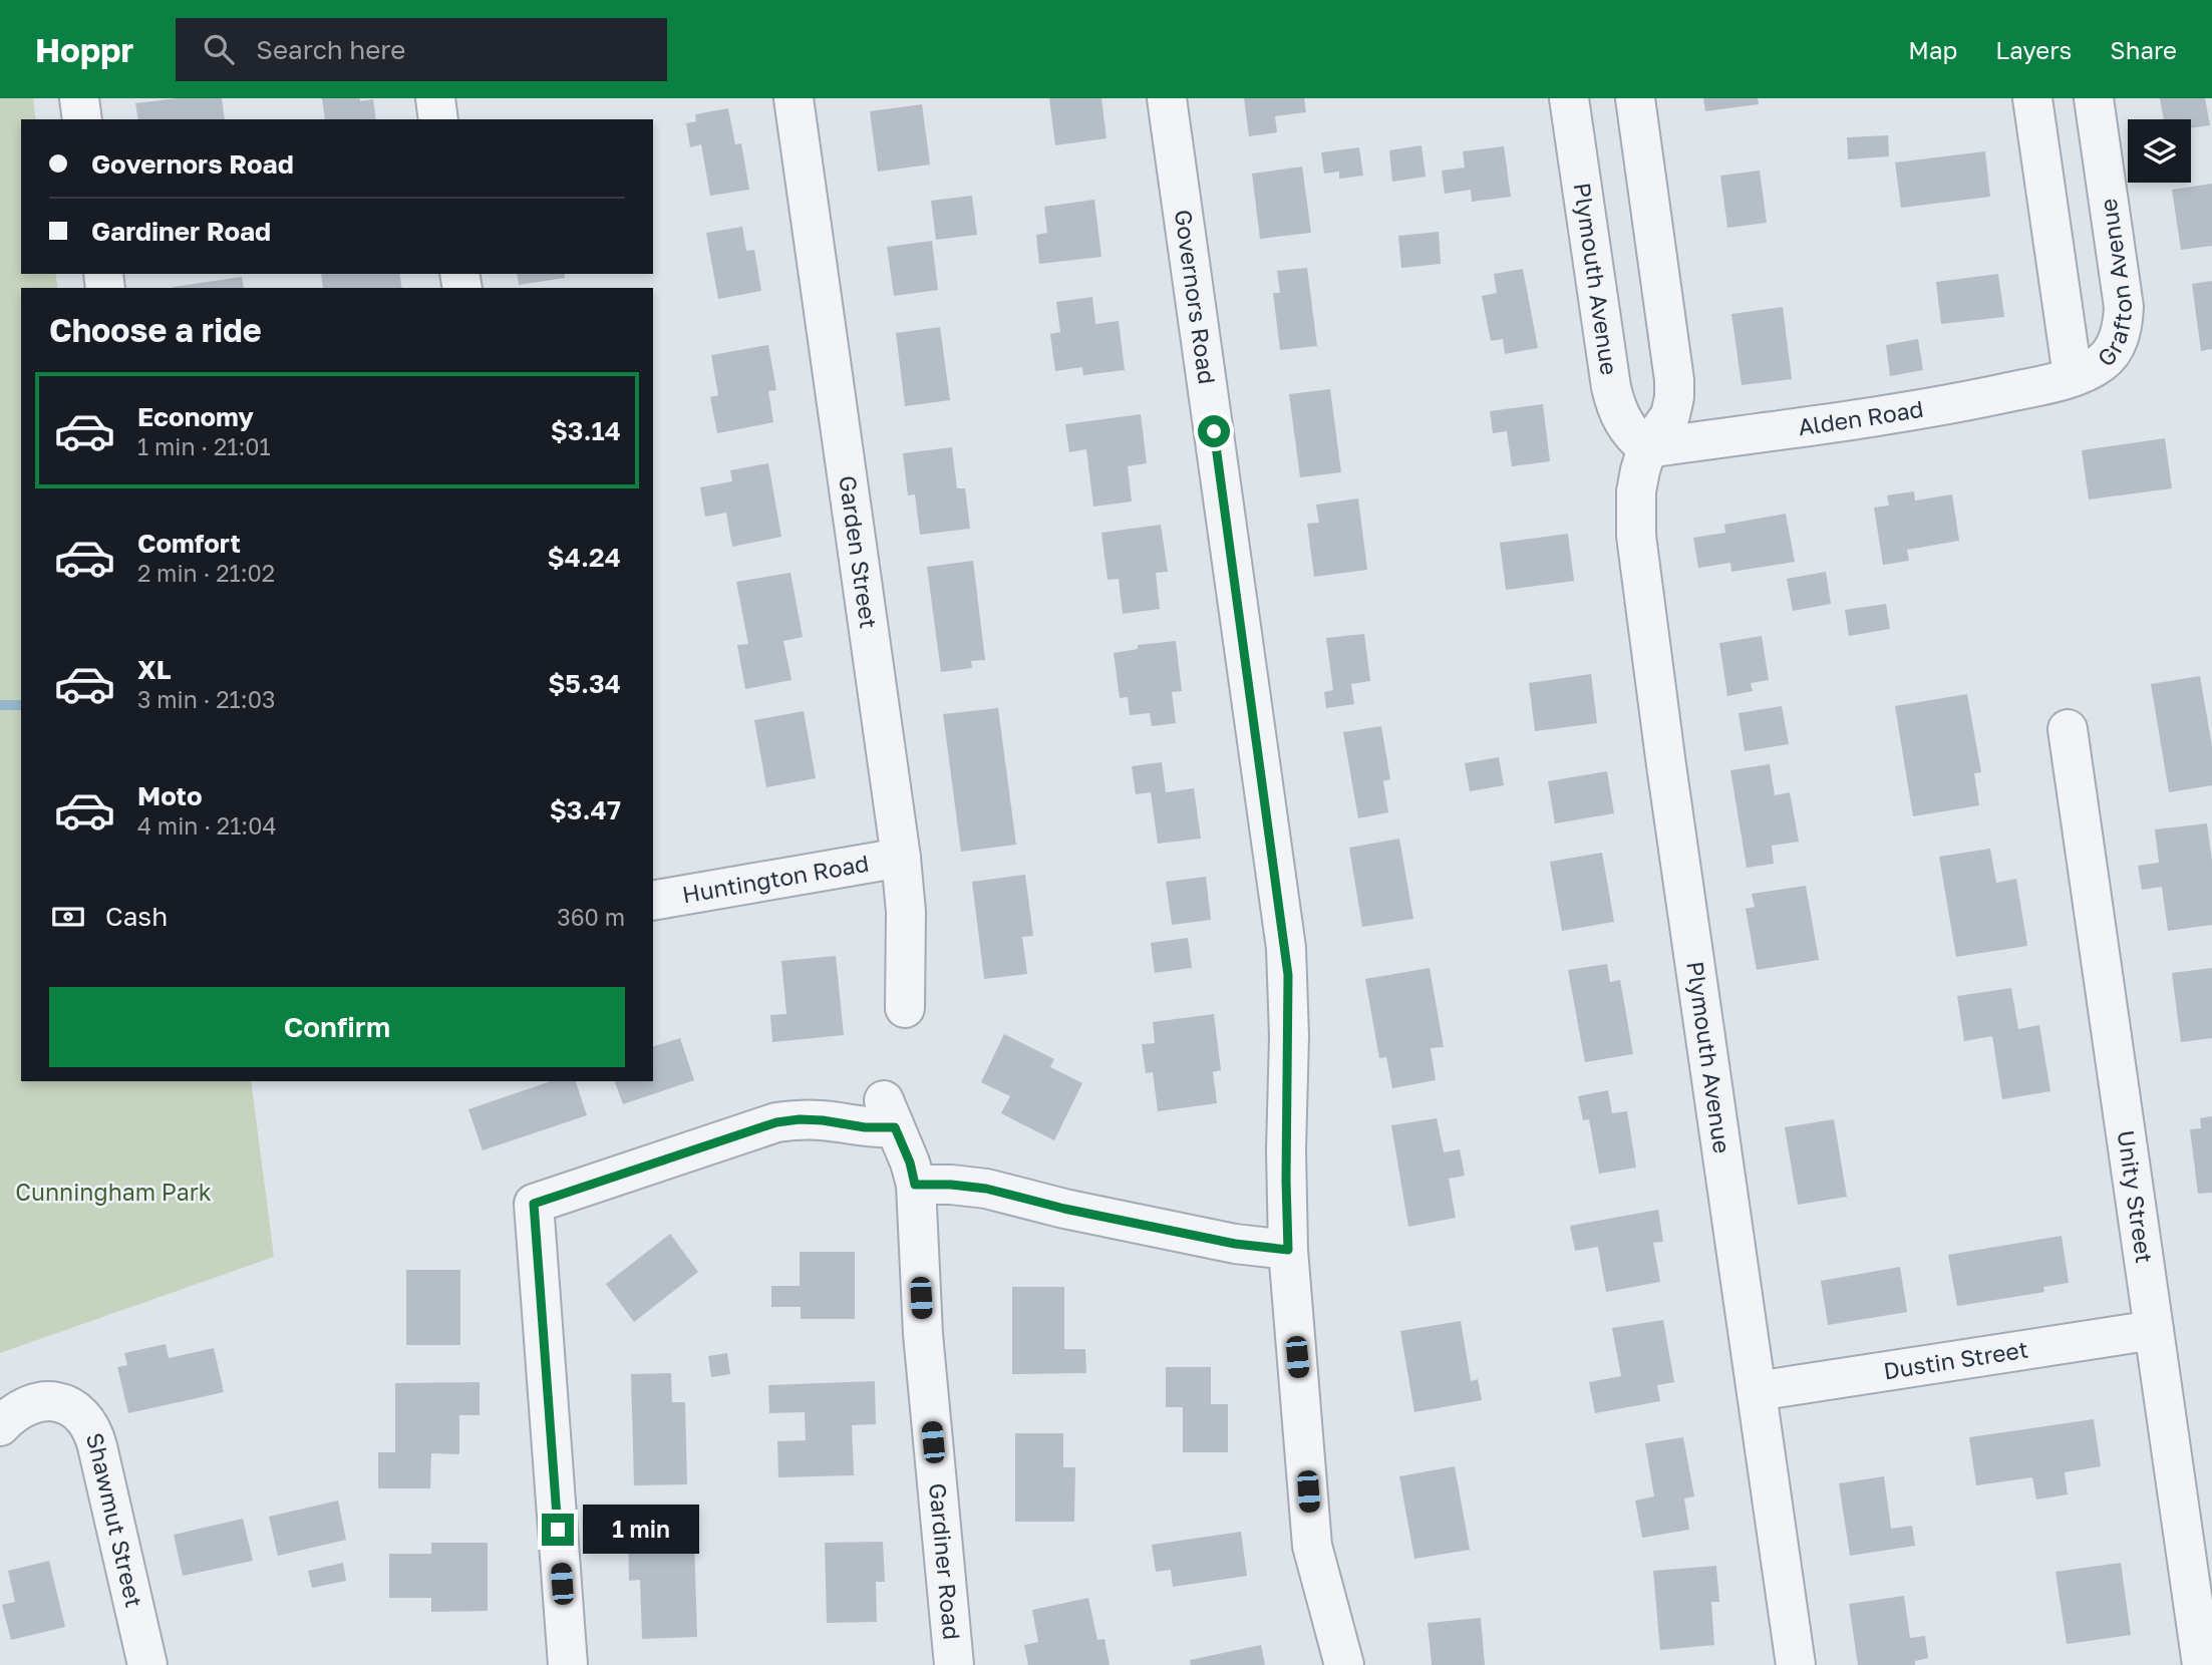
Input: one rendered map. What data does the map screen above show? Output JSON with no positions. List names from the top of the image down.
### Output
{
  "streets": {
    "street": [
      "Plymouth Avenue",
      "Grafton Avenue",
      "Governors Road",
      "Alden Road",
      "Garden Street",
      "Huntington Road",
      "Unity Street",
      "Dustin Street",
      "Shawmut Street",
      "Gardiner Road"
    ]
  },
  "crossings": [
    ["Plymouth Avenue", "Alden Road"],
    ["Plymouth Avenue", "Dustin Street"],
    ["Grafton Avenue", "Alden Road"],
    ["Garden Street", "Huntington Road"],
    ["Unity Street", "Dustin Street"]
  ],
  "parks": ["Cunningham Park"],
  "page": {
    "header": "Hoppr",
    "search": "Search here",
    "nav": ["Map", "Layers", "Share"],
    "banner": ["Governors Road", "Gardiner Road"],
    "heading": "Choose a ride",
    "list": [
      {
        "name": "Economy",
        "note": "1 min · 21:01",
        "value": "$3.14"
      },
      {
        "name": "Comfort",
        "note": "2 min · 21:02",
        "value": "$4.24"
      },
      {
        "name": "XL",
        "note": "3 min · 21:03",
        "value": "$5.34"
      },
      {
        "name": "Moto",
        "note": "4 min · 21:04",
        "value": "$3.47"
      }
    ],
    "pay": ["Cash", "360 m"],
    "buttons": "Confirm",
    "bubble": "1 min"
  }
}
